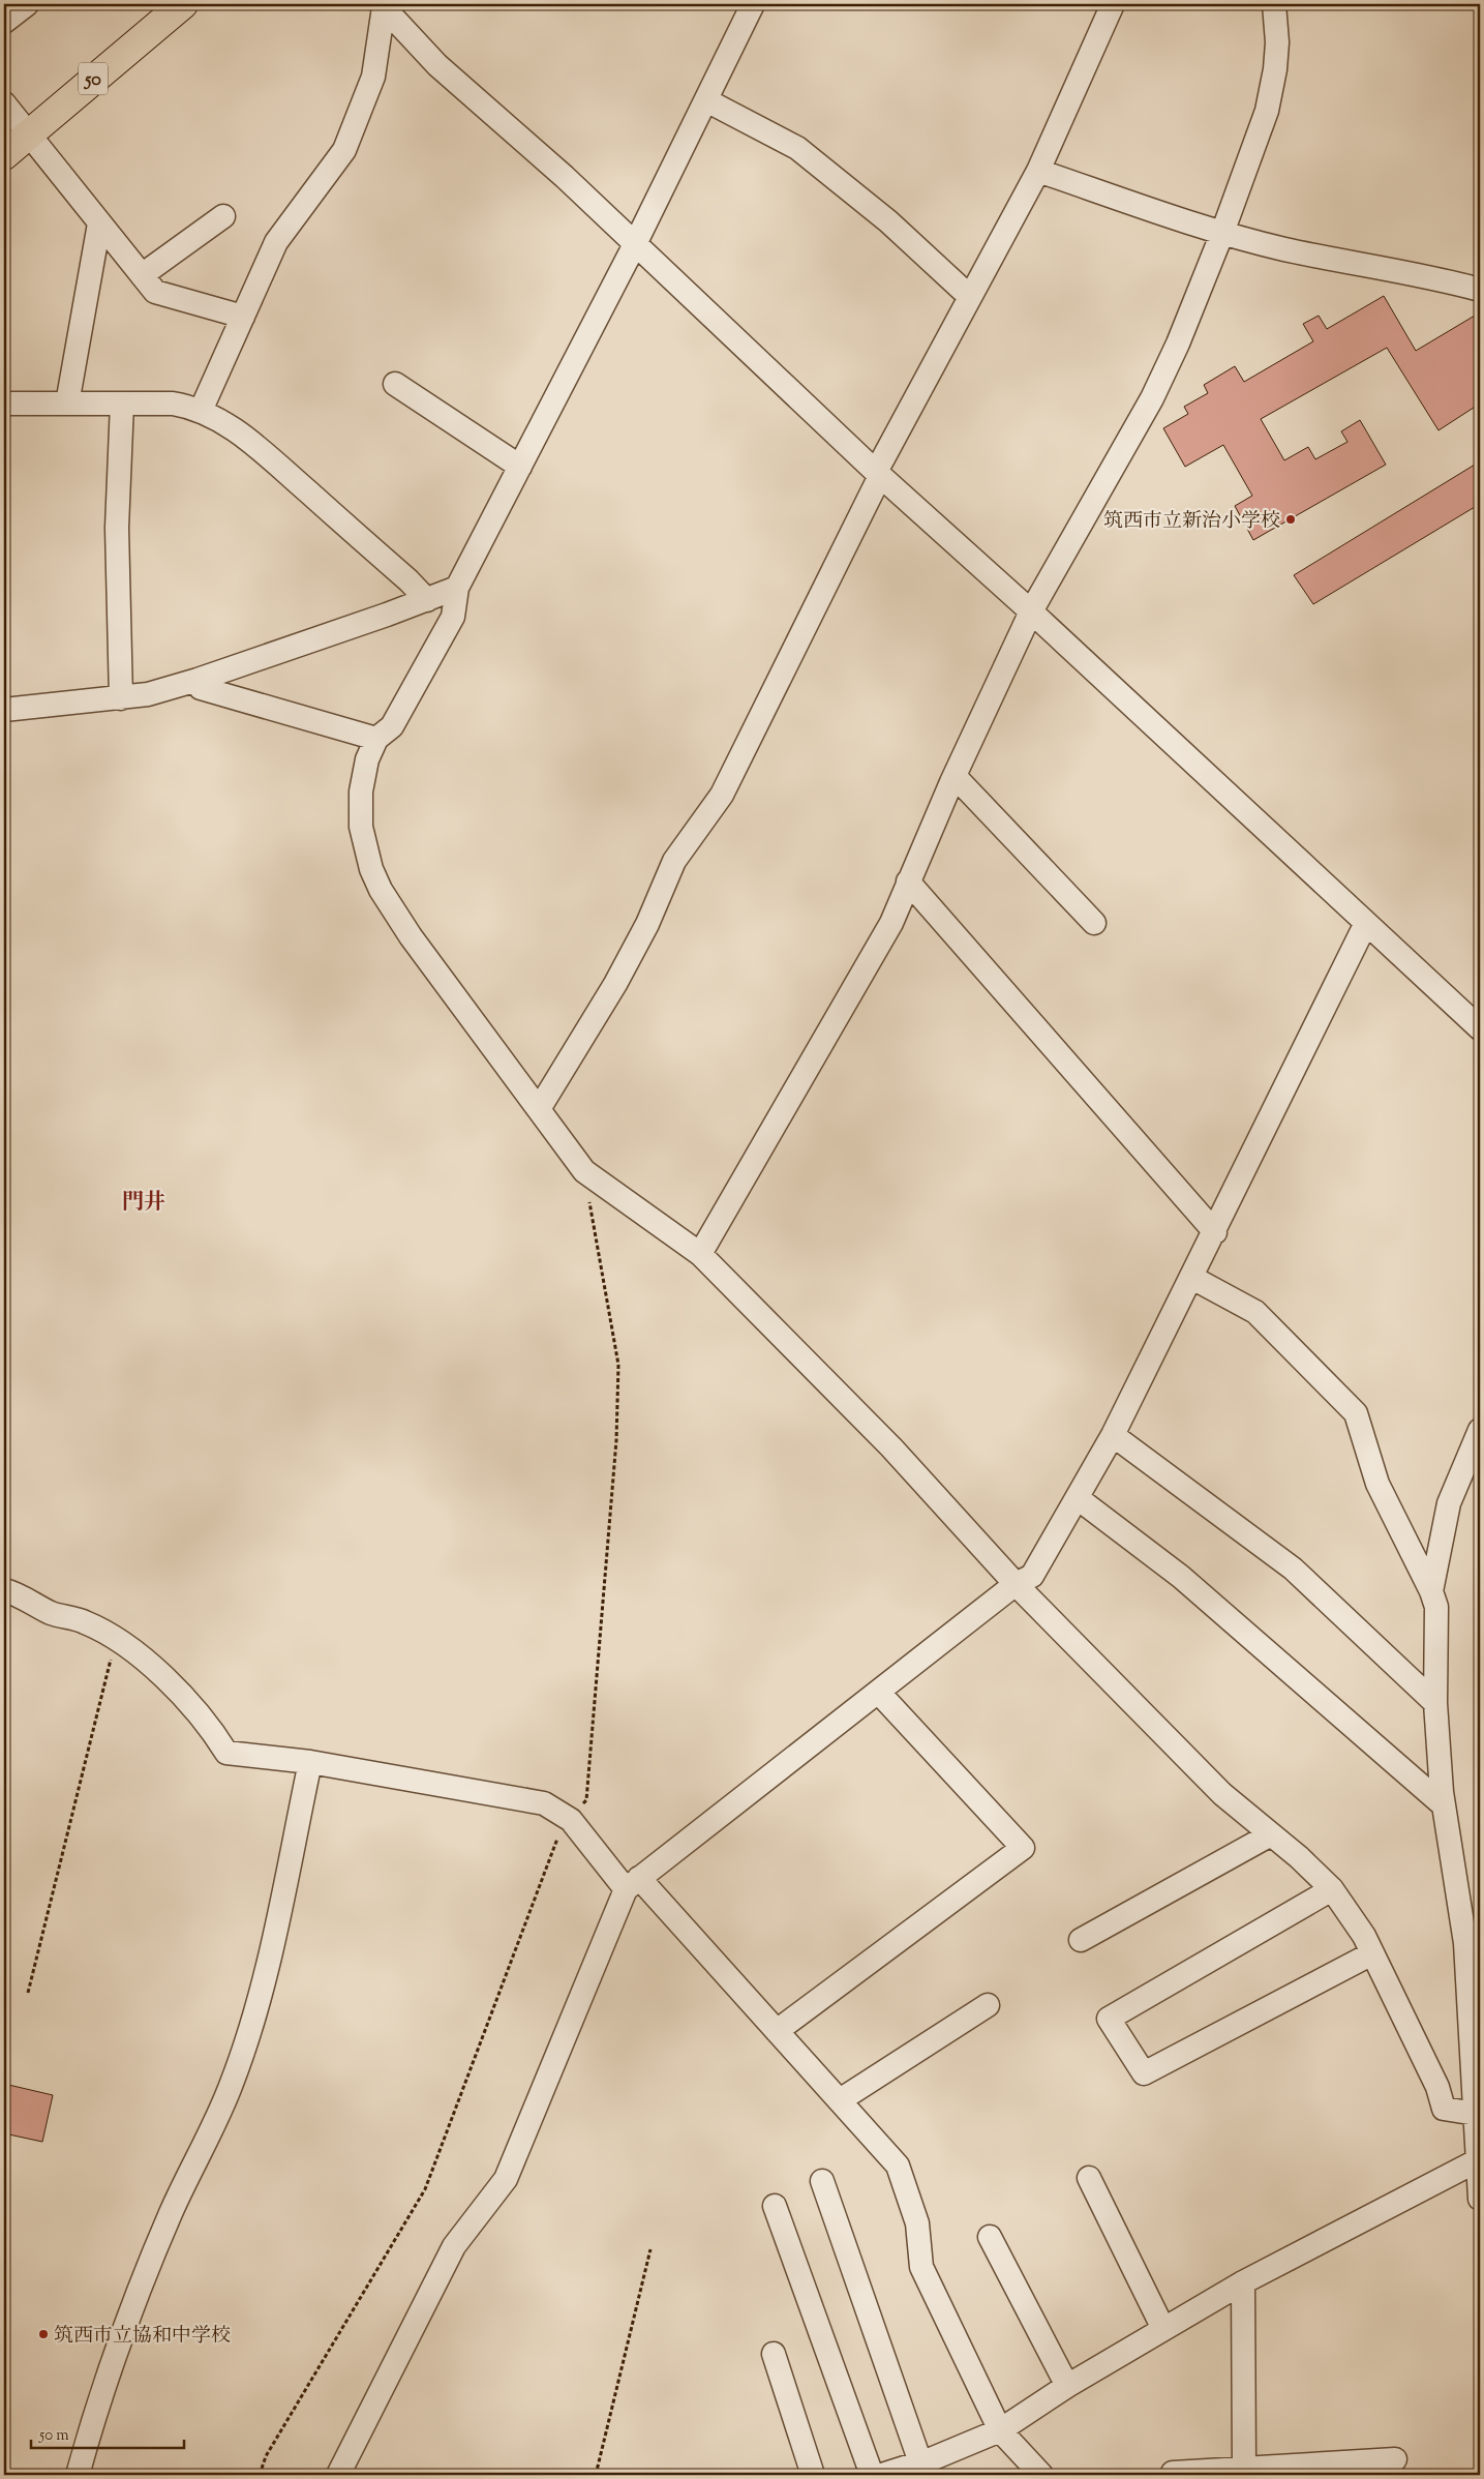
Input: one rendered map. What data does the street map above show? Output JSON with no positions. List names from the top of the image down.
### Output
{
  "streets": {
    "highway": ["50"]
  },
  "districts": ["門井"],
  "places": ["筑西市立新治小学校", "筑西市立協和中学校"],
  "scale_bar": "50 m"
}
